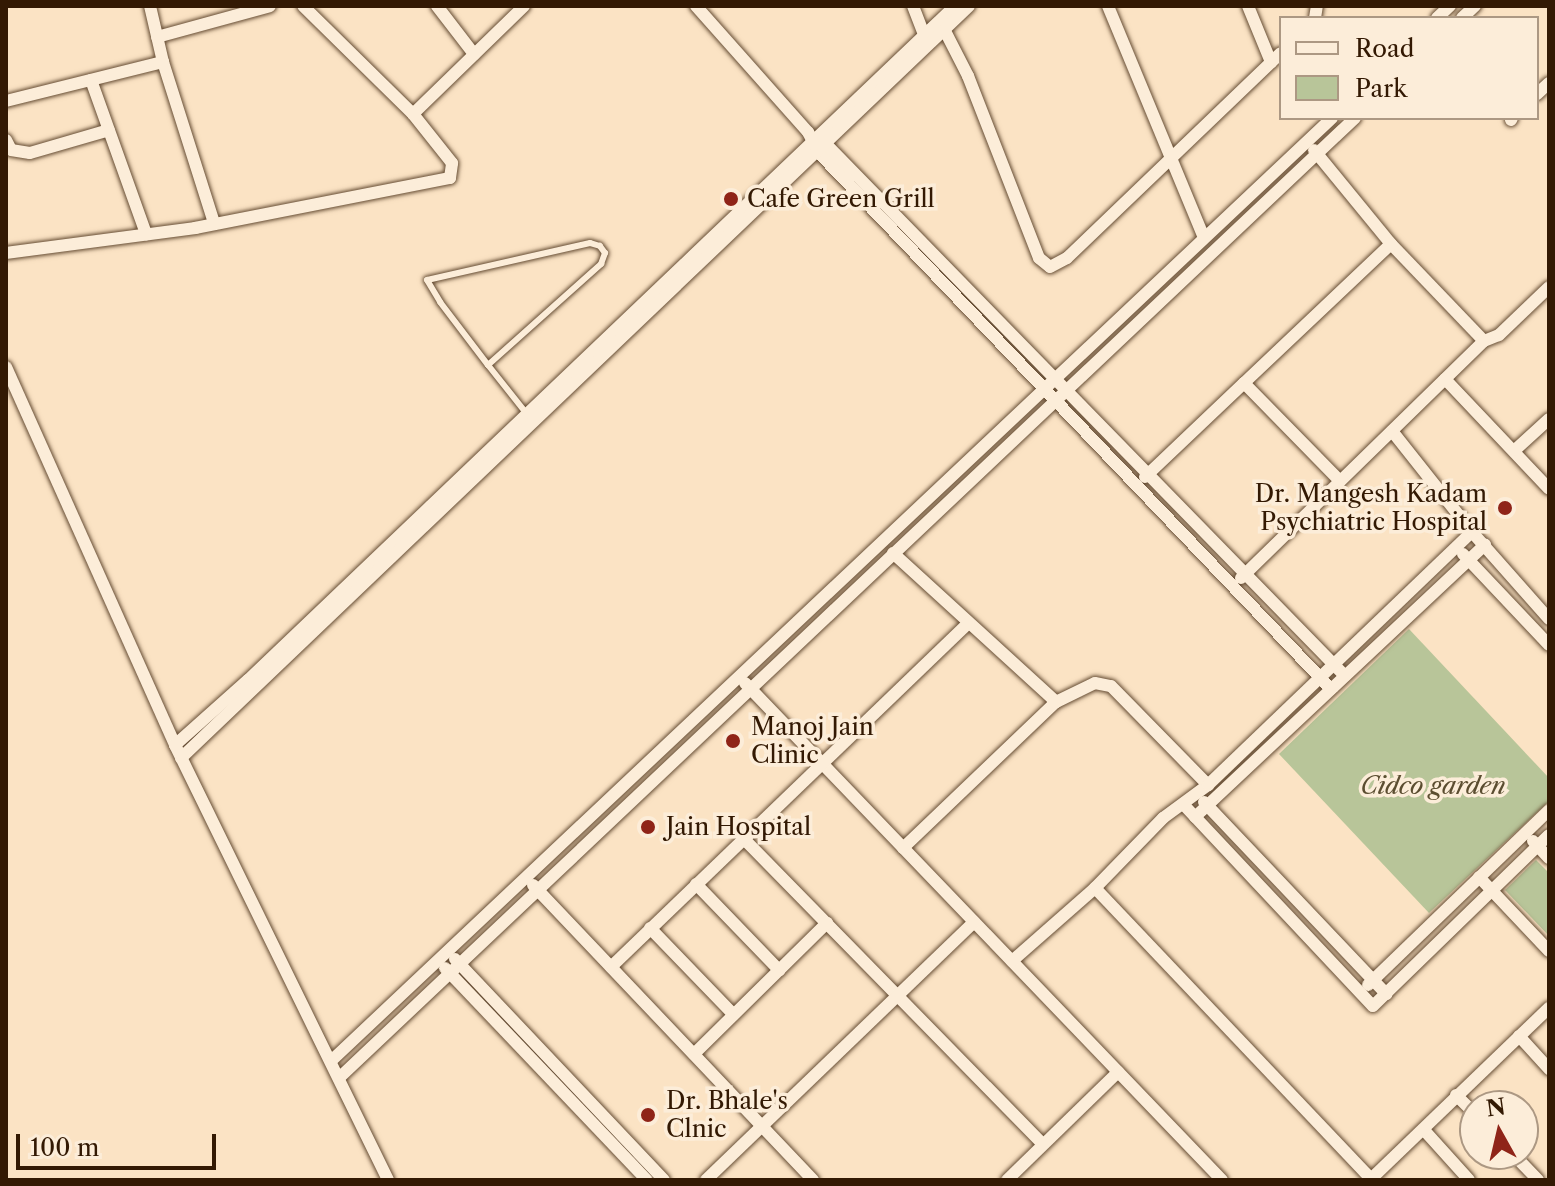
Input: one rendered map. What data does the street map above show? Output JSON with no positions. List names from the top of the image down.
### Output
{
  "parks": ["Cidco garden"],
  "places": [
    "Cafe Green Grill",
    "Dr. Mangesh Kadam Psychiatric Hospital",
    "Manoj Jain Clinic",
    "Jain Hospital",
    "Dr. Bhale's Clnic"
  ],
  "legend": ["Road", "Park"],
  "scale_bar": "100 m",
  "north": "top"
}
